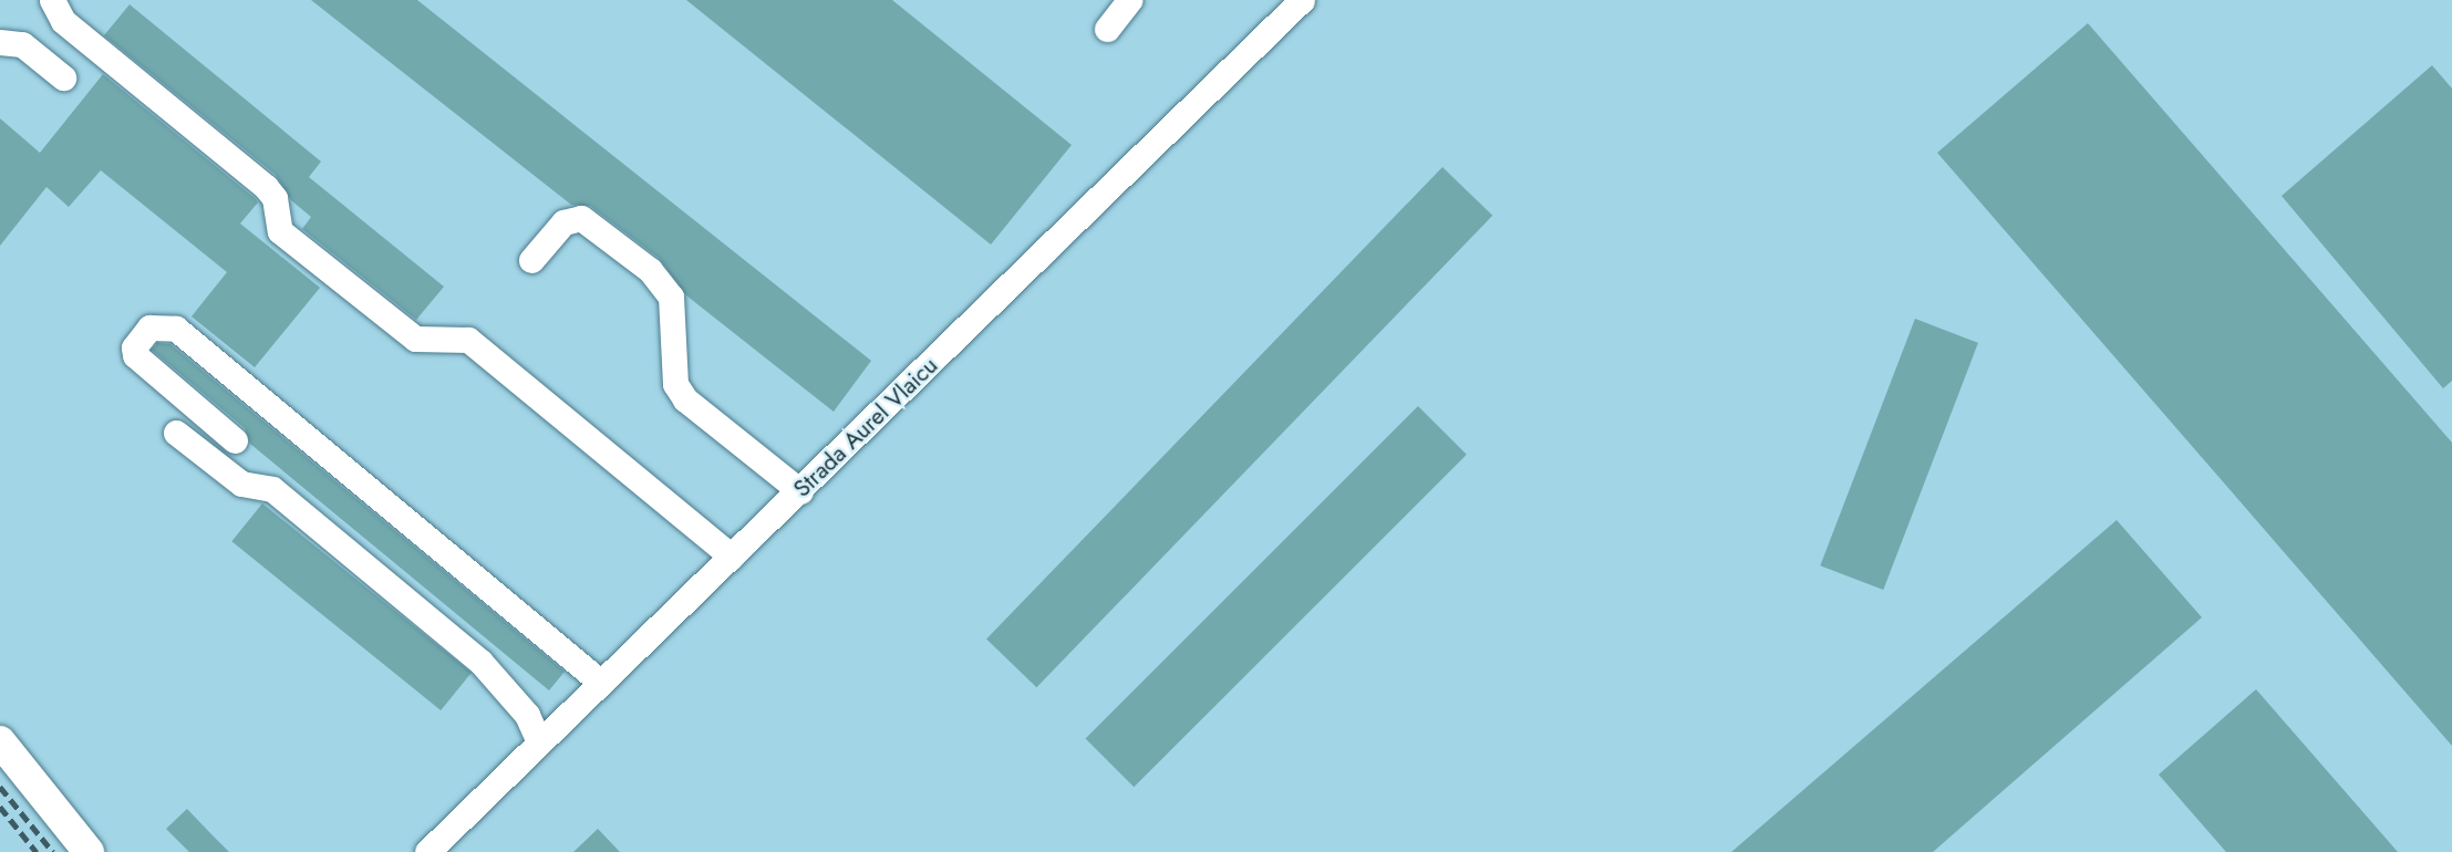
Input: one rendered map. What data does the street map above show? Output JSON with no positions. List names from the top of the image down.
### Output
{
  "streets": {
    "street": ["Strada Aurel Vlaicu"]
  }
}
